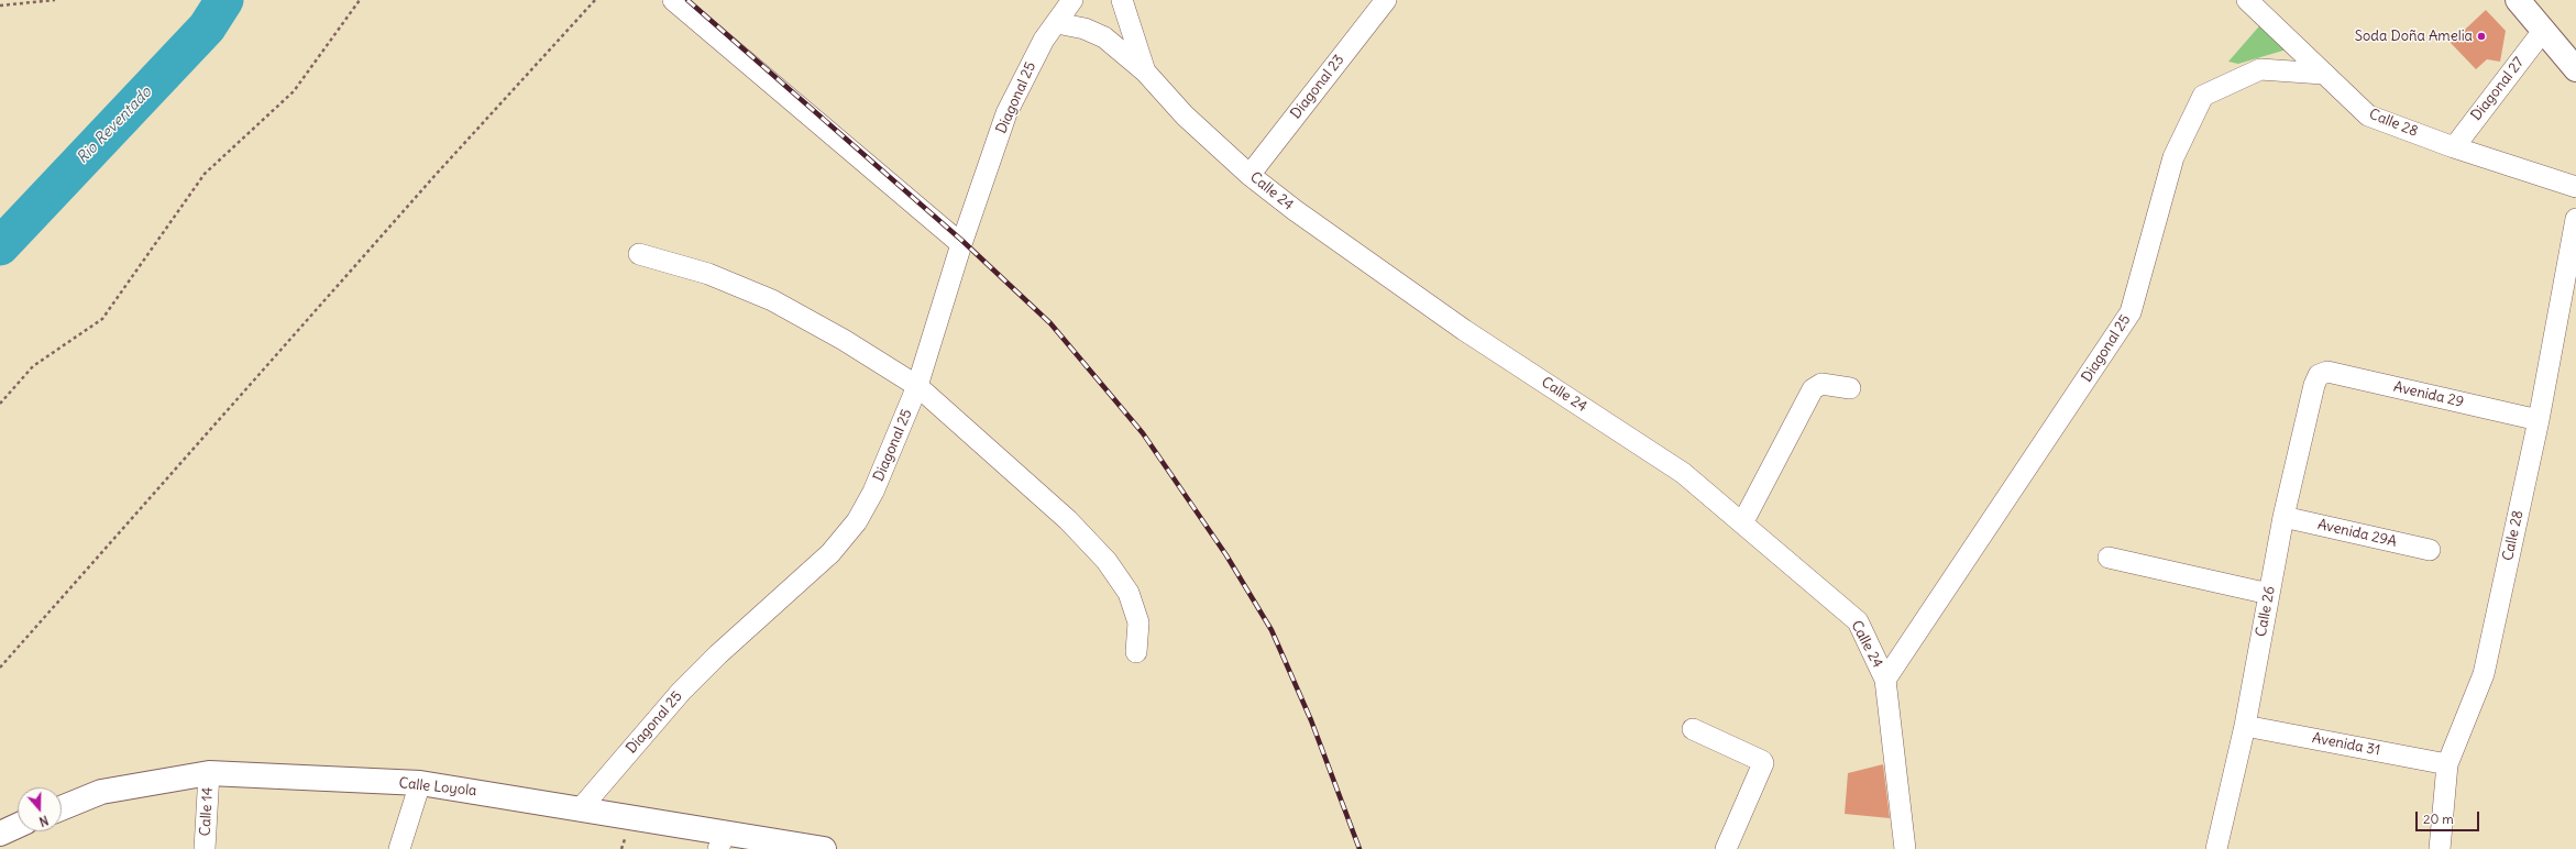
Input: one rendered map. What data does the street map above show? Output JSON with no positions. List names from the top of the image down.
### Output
{
  "streets": {
    "main road": ["Calle Loyola"],
    "street": [
      "Diagonal 23",
      "Diagonal 27",
      "Diagonal 25",
      "Calle 28",
      "Calle 24",
      "Avenida 29",
      "Avenida 29A",
      "Calle 26",
      "Avenida 31",
      "Calle 14"
    ]
  },
  "crossings": [
    ["Diagonal 23", "Calle 24"],
    ["Diagonal 27", "Calle 28"],
    ["Diagonal 25", "Calle 28"],
    ["Diagonal 25", "Calle 24"],
    ["Diagonal 25", "Calle Loyola"],
    ["Calle 28", "Avenida 29"],
    ["Calle 28", "Avenida 31"],
    ["Avenida 29", "Calle 26"],
    ["Avenida 29A", "Calle 26"],
    ["Calle 26", "Avenida 31"],
    ["Calle Loyola", "Calle 14"]
  ],
  "water": ["Rio Reventado"],
  "places": ["Soda Doña Amelia"],
  "scale_bar": "20 m",
  "north": "bottom"
}
